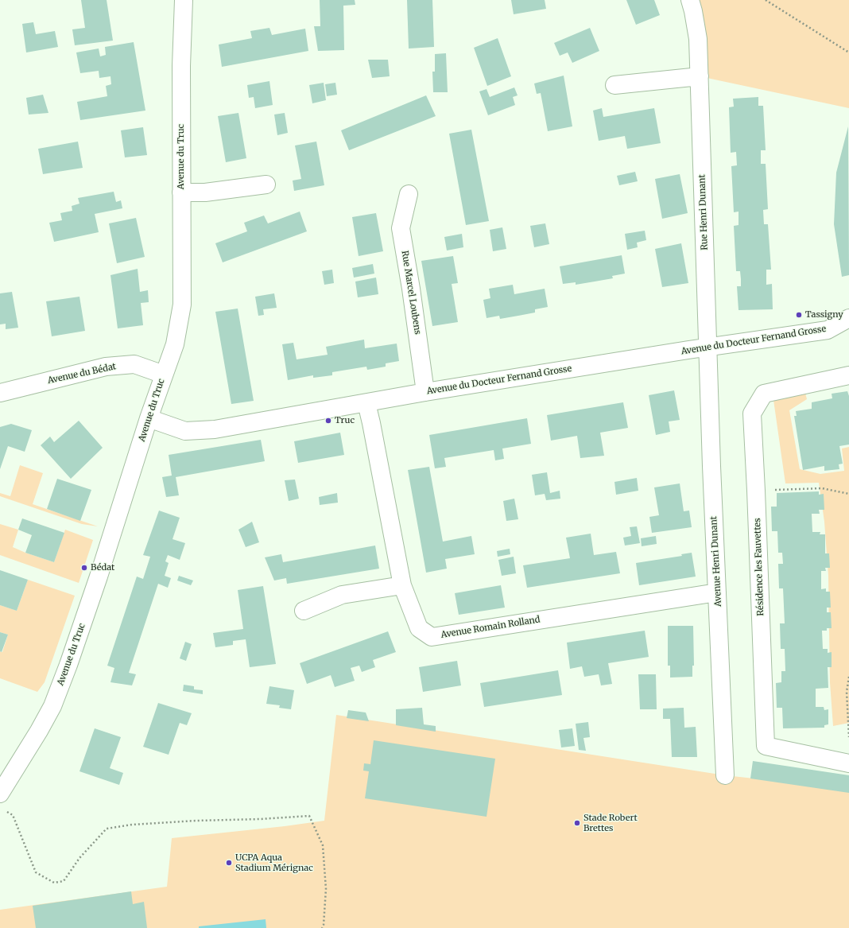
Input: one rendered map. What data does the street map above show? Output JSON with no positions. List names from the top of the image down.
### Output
{
  "streets": {
    "street": [
      "Avenue du Truc",
      "Rue Henri Dunant",
      "Rue Marcel Loubens",
      "Avenue du Docteur Fernand Grosse",
      "Avenue du Bédat",
      "Avenue Henri Dunant",
      "Résidence les Fauvettes",
      "Avenue Romain Rolland"
    ]
  },
  "crossings": [
    ["Avenue du Truc", "Avenue du Docteur Fernand Grosse"],
    ["Avenue du Truc", "Avenue du Bédat"],
    ["Rue Henri Dunant", "Avenue du Docteur Fernand Grosse"],
    ["Rue Henri Dunant", "Avenue Henri Dunant"],
    ["Rue Marcel Loubens", "Avenue du Docteur Fernand Grosse"],
    ["Avenue du Docteur Fernand Grosse", "Avenue Henri Dunant"],
    ["Avenue du Docteur Fernand Grosse", "Avenue Romain Rolland"],
    ["Avenue Henri Dunant", "Avenue Romain Rolland"]
  ],
  "places": [
    "Tassigny",
    "Truc",
    "Bédat",
    "Stade Robert Brettes",
    "UCPA Aqua Stadium Mérignac"
  ]
}
